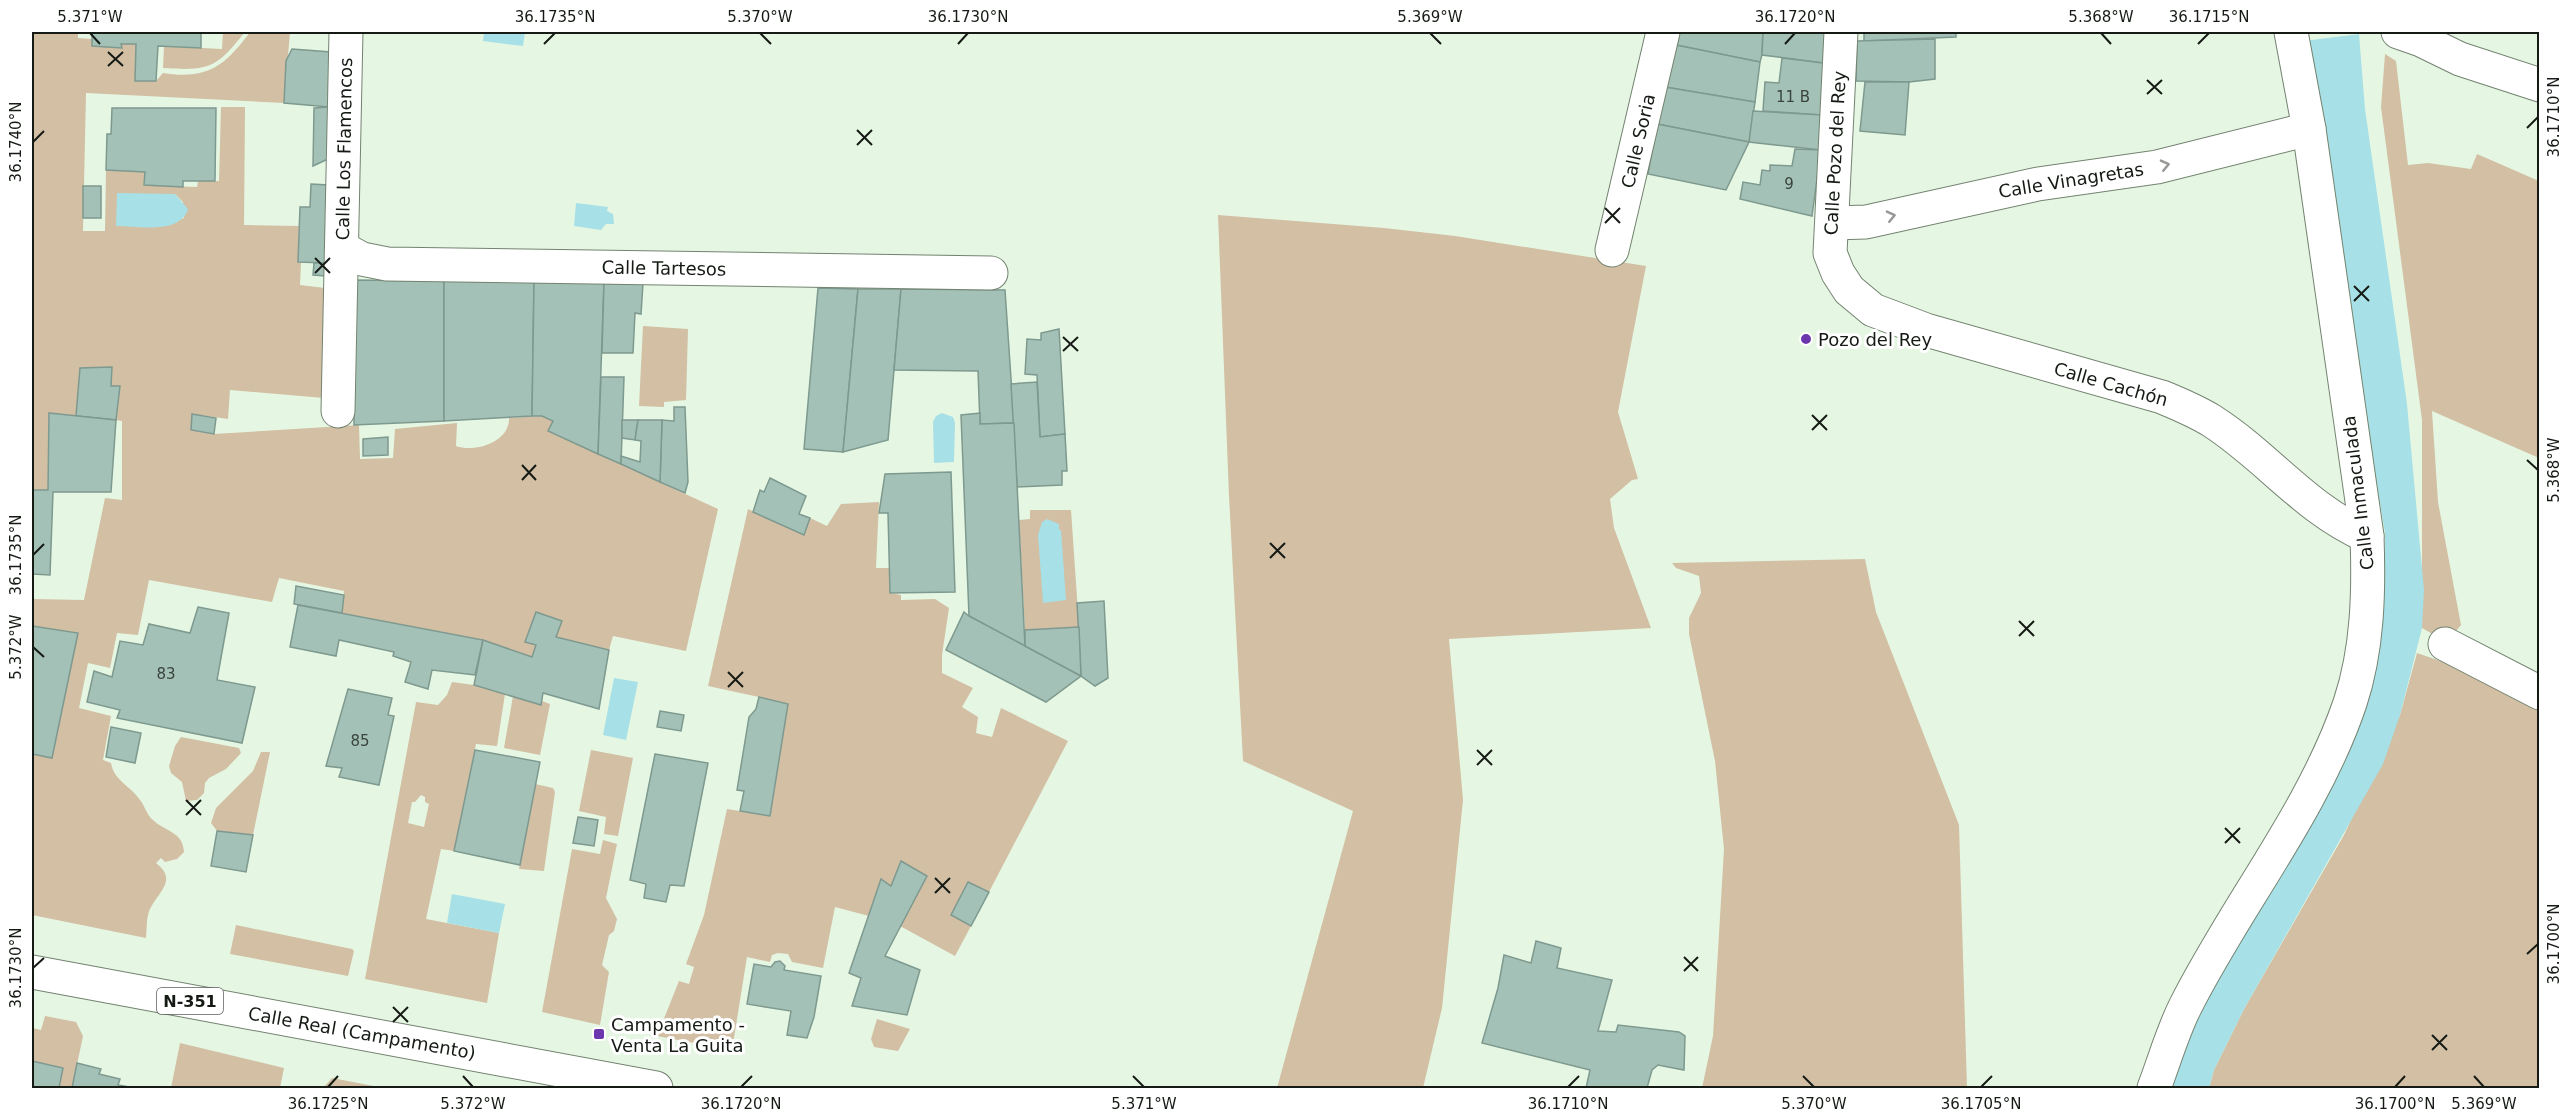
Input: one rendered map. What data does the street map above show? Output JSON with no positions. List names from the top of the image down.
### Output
{
  "streets": {
    "main road": [
      "Calle Soria",
      "Calle Los Flamencos",
      "Calle Pozo del Rey",
      "Calle Vinagretas",
      "Calle Tartesos",
      "Calle Cachón",
      "Calle Inmaculada",
      "N-351",
      "Calle Real (Campamento)"
    ]
  },
  "crossings": [
    ["Calle Los Flamencos", "Calle Tartesos"],
    ["Calle Pozo del Rey", "Calle Vinagretas"],
    ["Calle Pozo del Rey", "Calle Cachón"],
    ["Calle Vinagretas", "Calle Inmaculada"],
    ["Calle Cachón", "Calle Inmaculada"]
  ],
  "one_way": ["Calle Vinagretas"],
  "places": {
    "other": ["Pozo del Rey"],
    "transit": ["Campamento - Venta La Guita"]
  },
  "house_numbers": [
    "11 B",
    "9",
    "83",
    "85"
  ],
  "coordinates": [
    "5.371°W",
    "36.1735°N",
    "5.370°W",
    "36.1730°N",
    "5.369°W",
    "36.1720°N",
    "5.368°W",
    "36.1715°N",
    "36.1710°N",
    "36.1740°N",
    "5.372°W",
    "36.1700°N",
    "36.1725°N",
    "36.1705°N"
  ]
}
